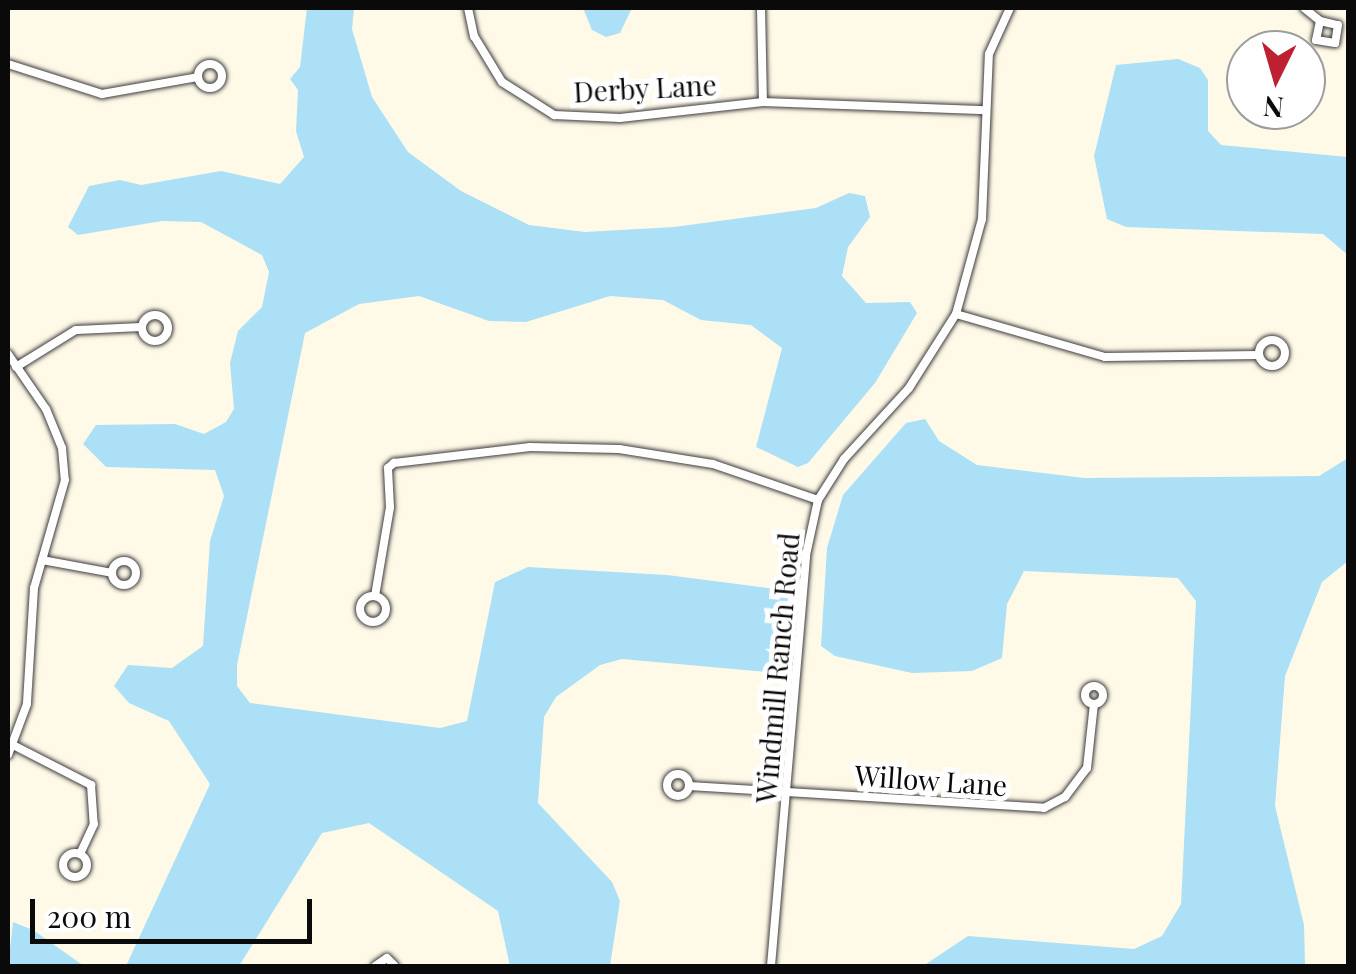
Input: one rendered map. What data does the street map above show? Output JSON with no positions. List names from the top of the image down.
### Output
{
  "streets": {
    "street": ["Derby Lane", "Windmill Ranch Road", "Willow Lane"]
  },
  "crossings": [
    ["Derby Lane", "Windmill Ranch Road"],
    ["Windmill Ranch Road", "Willow Lane"]
  ],
  "scale_bar": "200 m",
  "north": "bottom"
}
